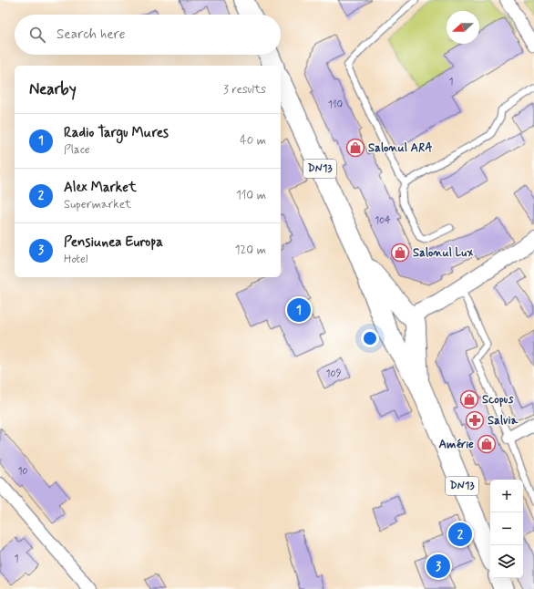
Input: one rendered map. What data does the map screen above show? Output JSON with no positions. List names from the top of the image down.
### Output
{
  "streets": {
    "main road": ["DN13"]
  },
  "places": {
    "shop": [
      "Salonul ARA",
      "Salonul Lux",
      "Scopus",
      "Amérie"
    ],
    "pharmacy": ["Salvia"]
  },
  "house_numbers": [
    "1",
    "110",
    "104",
    "109",
    "10",
    "1"
  ],
  "north": "left",
  "page": {
    "search": "Search here",
    "heading": ["Nearby", "3 results"],
    "list": [
      {
        "mark": "1",
        "name": "Radio Targu Mures",
        "note": "Place",
        "value": "40 m"
      },
      {
        "mark": "2",
        "name": "Alex Market",
        "note": "Supermarket",
        "value": "110 m"
      },
      {
        "mark": "3",
        "name": "Pensiunea Europa",
        "note": "Hotel",
        "value": "120 m"
      }
    ],
    "pins": ["1", "2", "3"],
    "map_buttons": ["+", "−"]
  }
}
